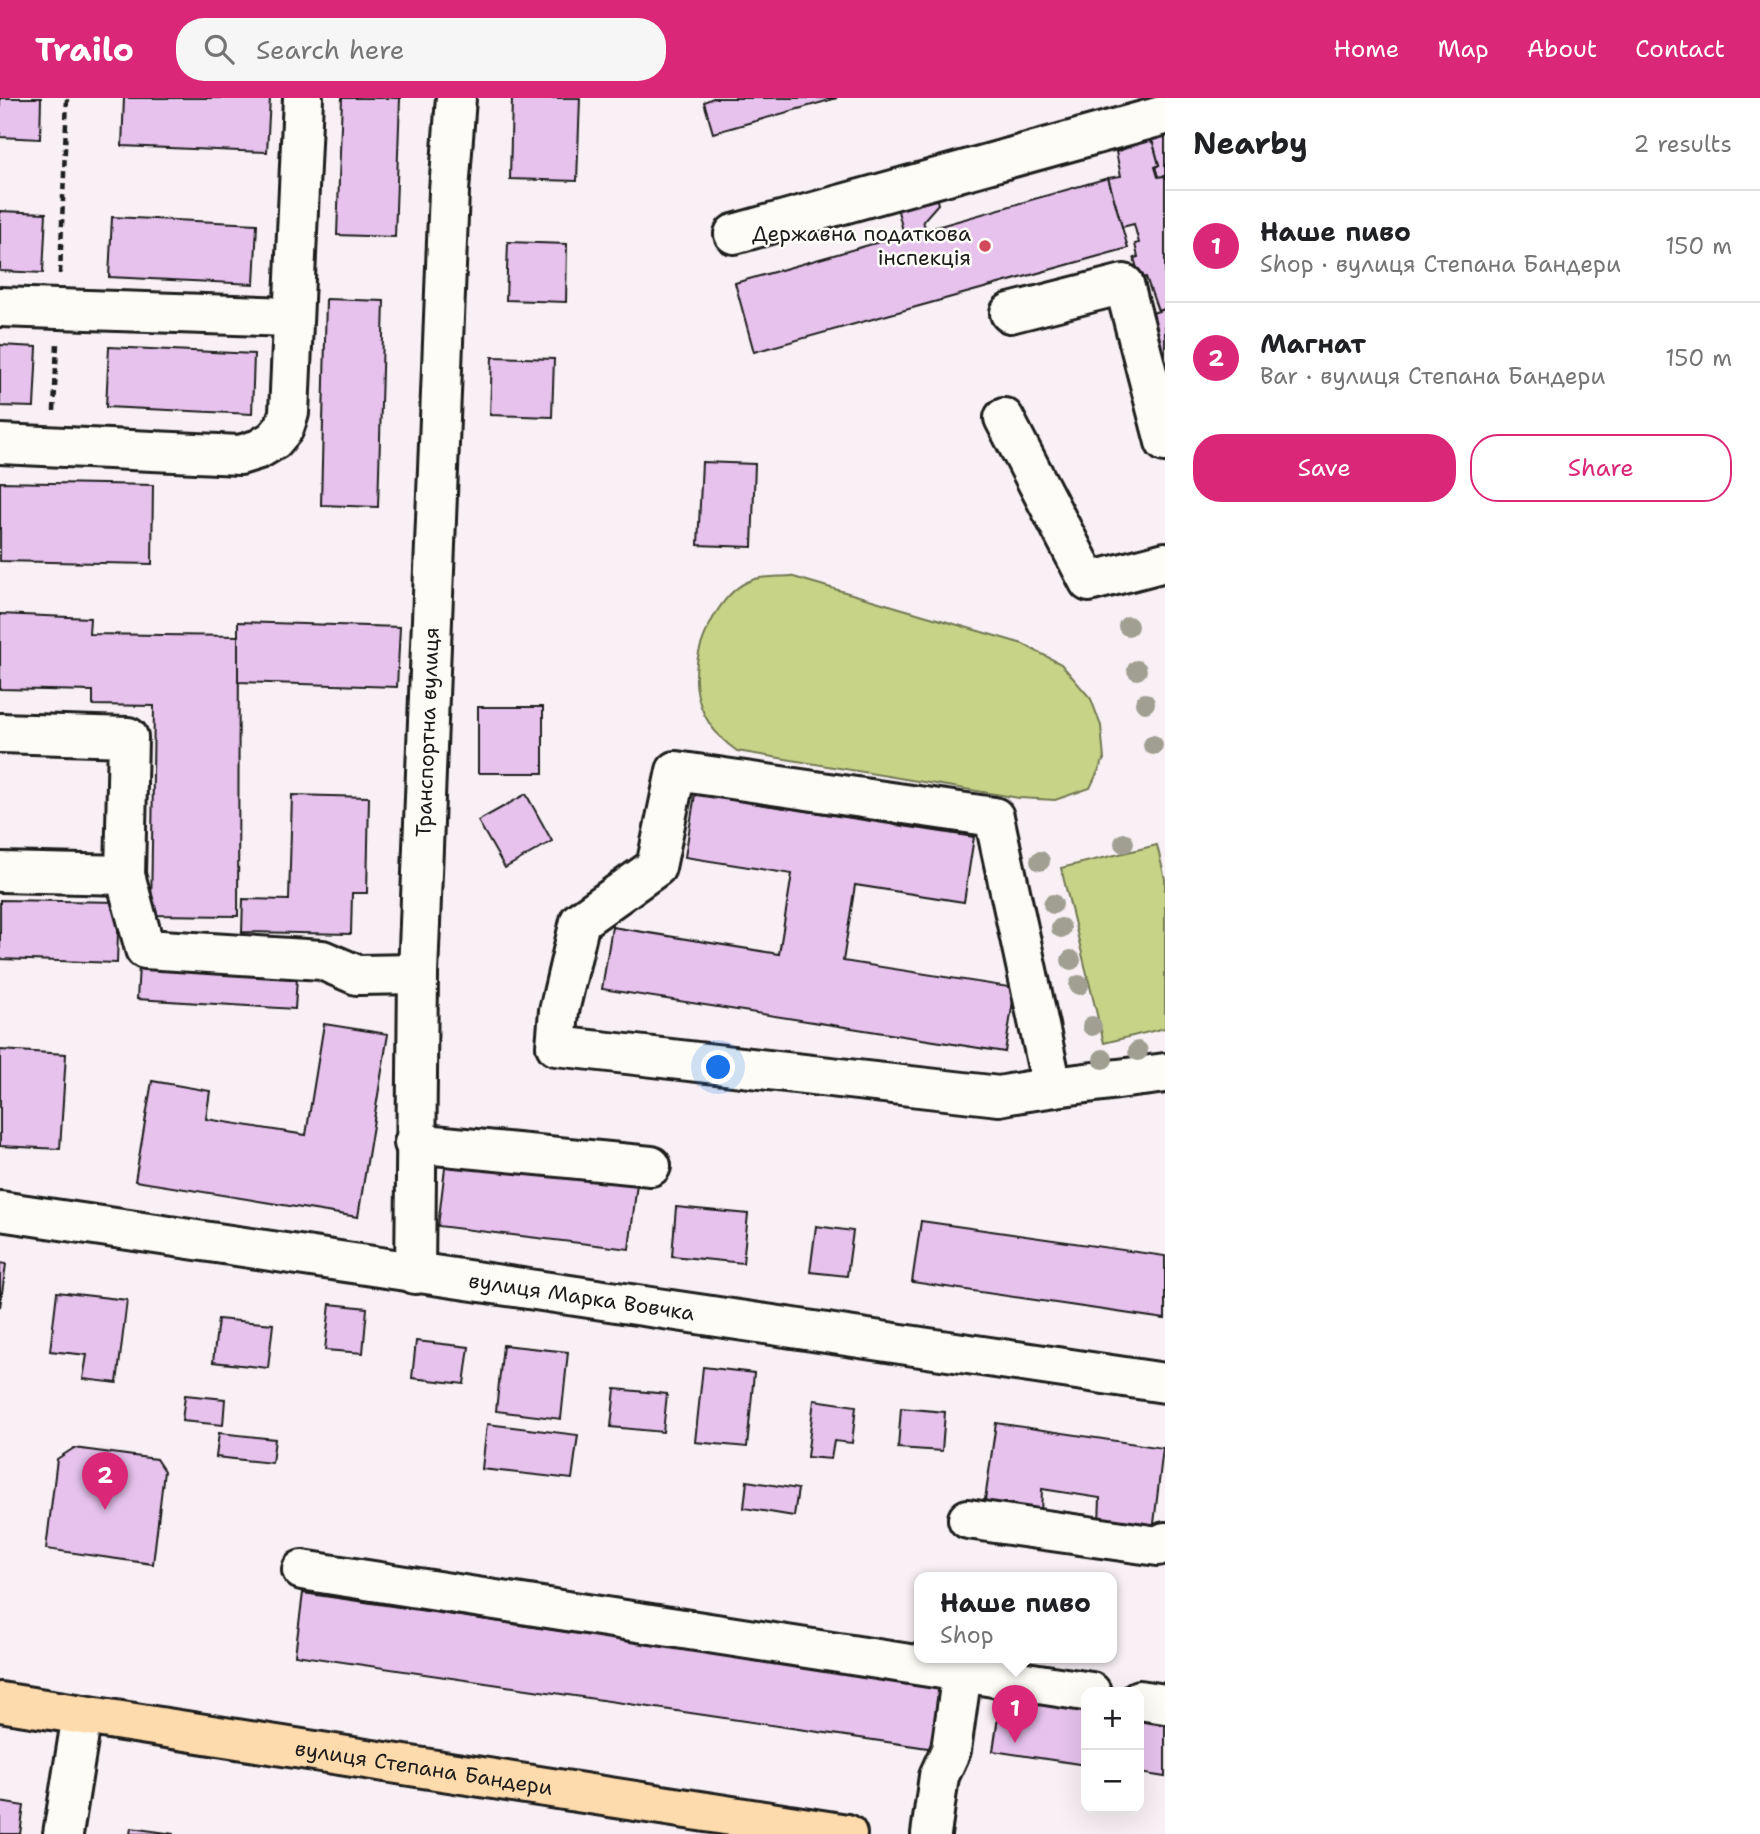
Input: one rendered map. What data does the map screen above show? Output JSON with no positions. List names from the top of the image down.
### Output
{
  "streets": {
    "main road": ["вулиця Степана Бандери"],
    "street": ["Транспортна вулиця", "вулиця Марка Вовчка"]
  },
  "crossings": [
    ["Транспортна вулиця", "вулиця Марка Вовчка"]
  ],
  "places": ["Державна податкова інспекція"],
  "page": {
    "header": "Trailo",
    "search": "Search here",
    "nav": [
      "Home",
      "Map",
      "About",
      "Contact"
    ],
    "heading": ["Nearby", "2 results"],
    "list": [
      {
        "mark": "1",
        "name": "Наше пиво",
        "note": "Shop · вулиця Степана Бандери",
        "value": "150 m"
      },
      {
        "mark": "2",
        "name": "Магнат",
        "note": "Bar · вулиця Степана Бандери",
        "value": "150 m"
      }
    ],
    "buttons": ["Save", "Share"],
    "pins": ["2", "1"],
    "popup": ["Наше пиво", "Shop"],
    "map_buttons": ["+", "−"]
  }
}
